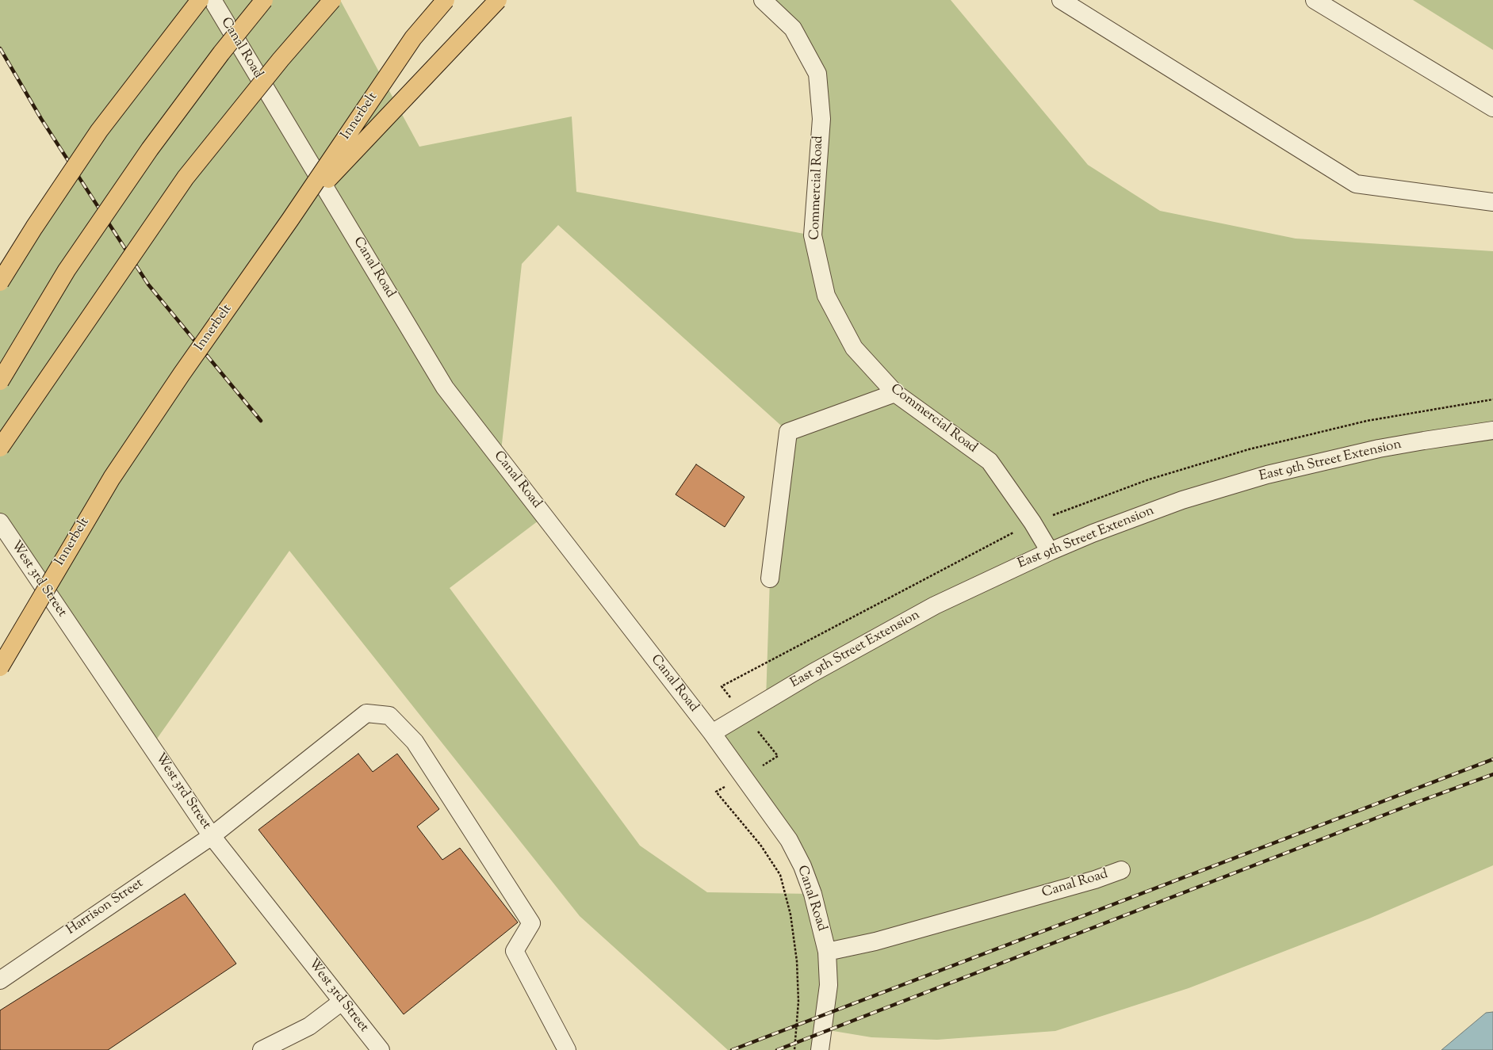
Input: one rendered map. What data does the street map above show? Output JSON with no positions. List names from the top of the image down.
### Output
{
  "streets": {
    "highway": ["Innerbelt"],
    "street": [
      "Canal Road",
      "Commercial Road",
      "East 9th Street Extension",
      "West 3rd Street",
      "Harrison Street"
    ]
  },
  "crossings": [
    ["Canal Road", "East 9th Street Extension"],
    ["Commercial Road", "East 9th Street Extension"],
    ["West 3rd Street", "Harrison Street"]
  ]
}
